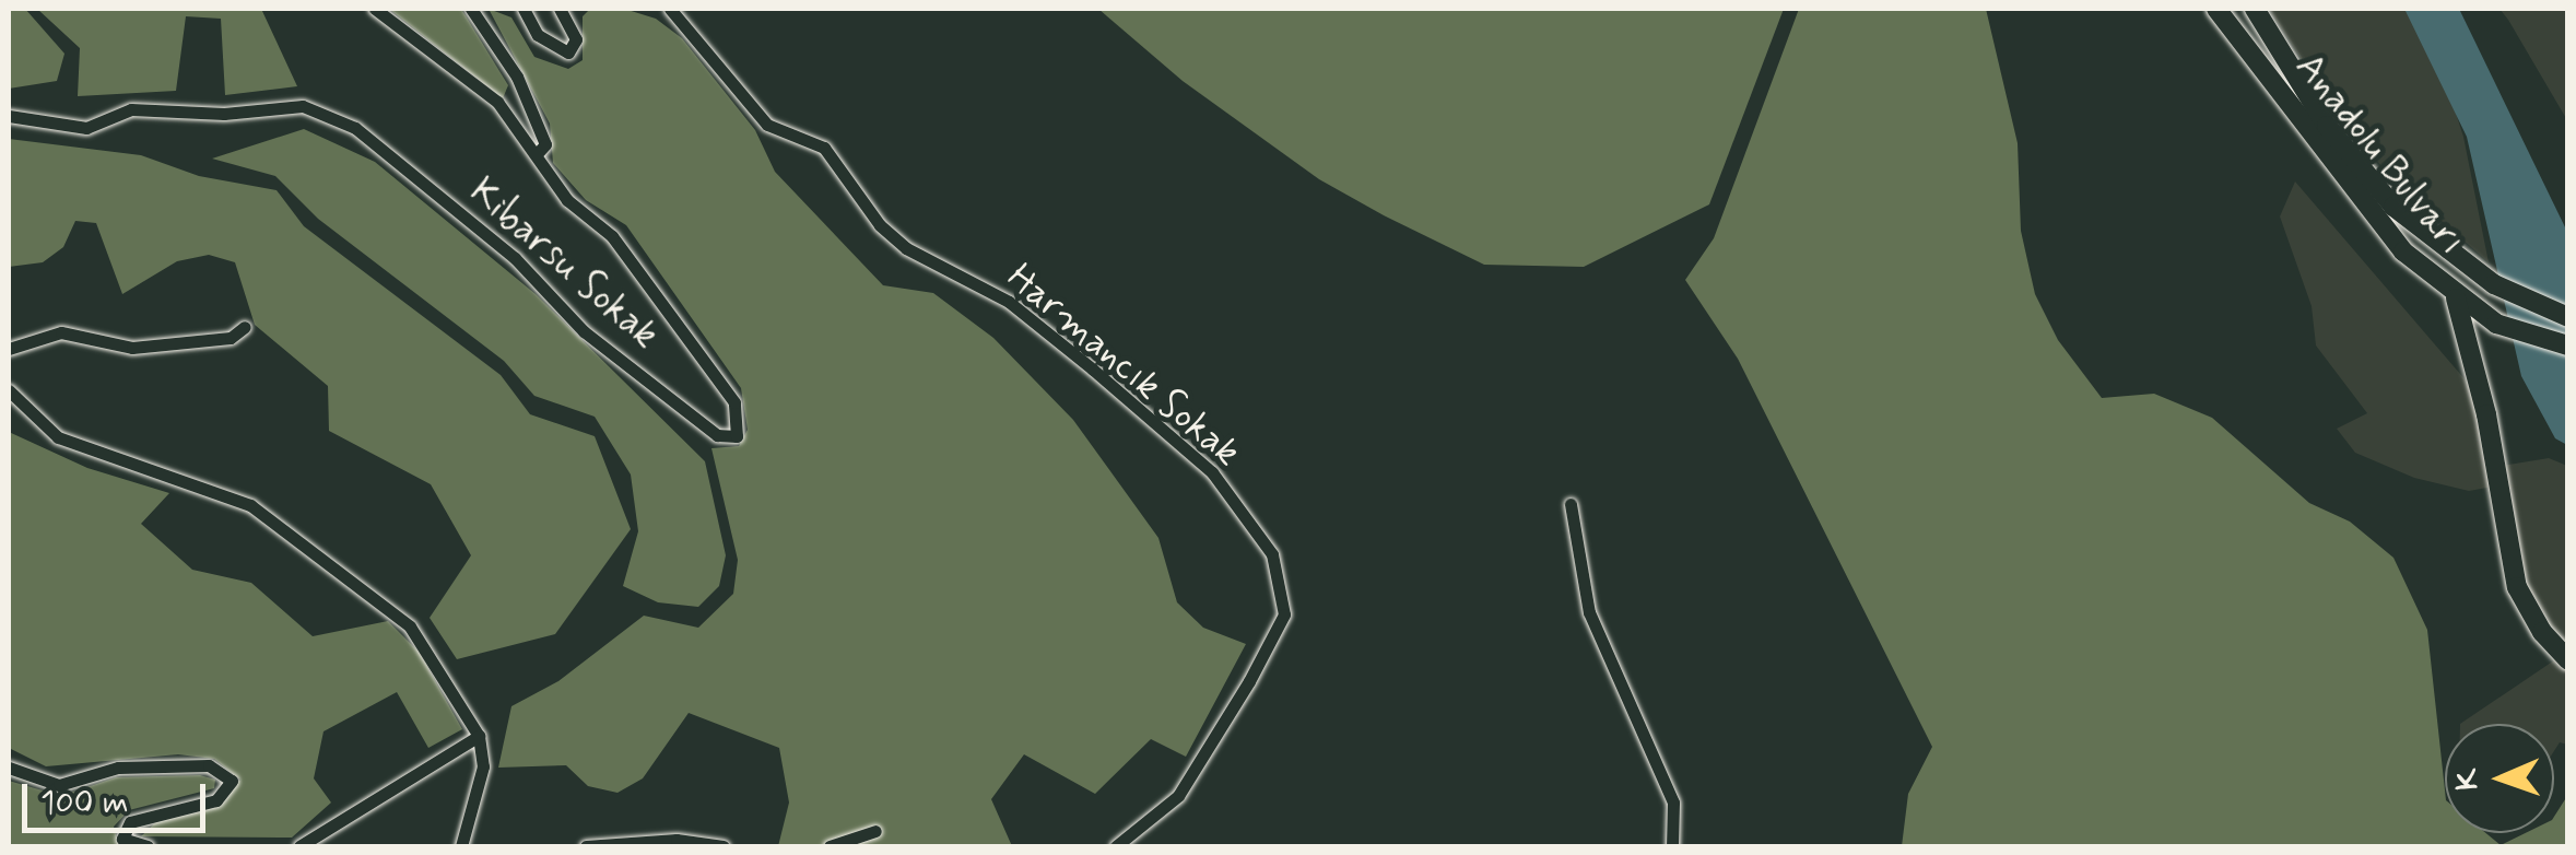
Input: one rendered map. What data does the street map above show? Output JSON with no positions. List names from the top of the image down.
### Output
{
  "streets": {
    "street": ["Anadolu Bulvarı", "Kibarsu Sokak", "Harmancık Sokak"]
  },
  "scale_bar": "100 m",
  "north": "left"
}
